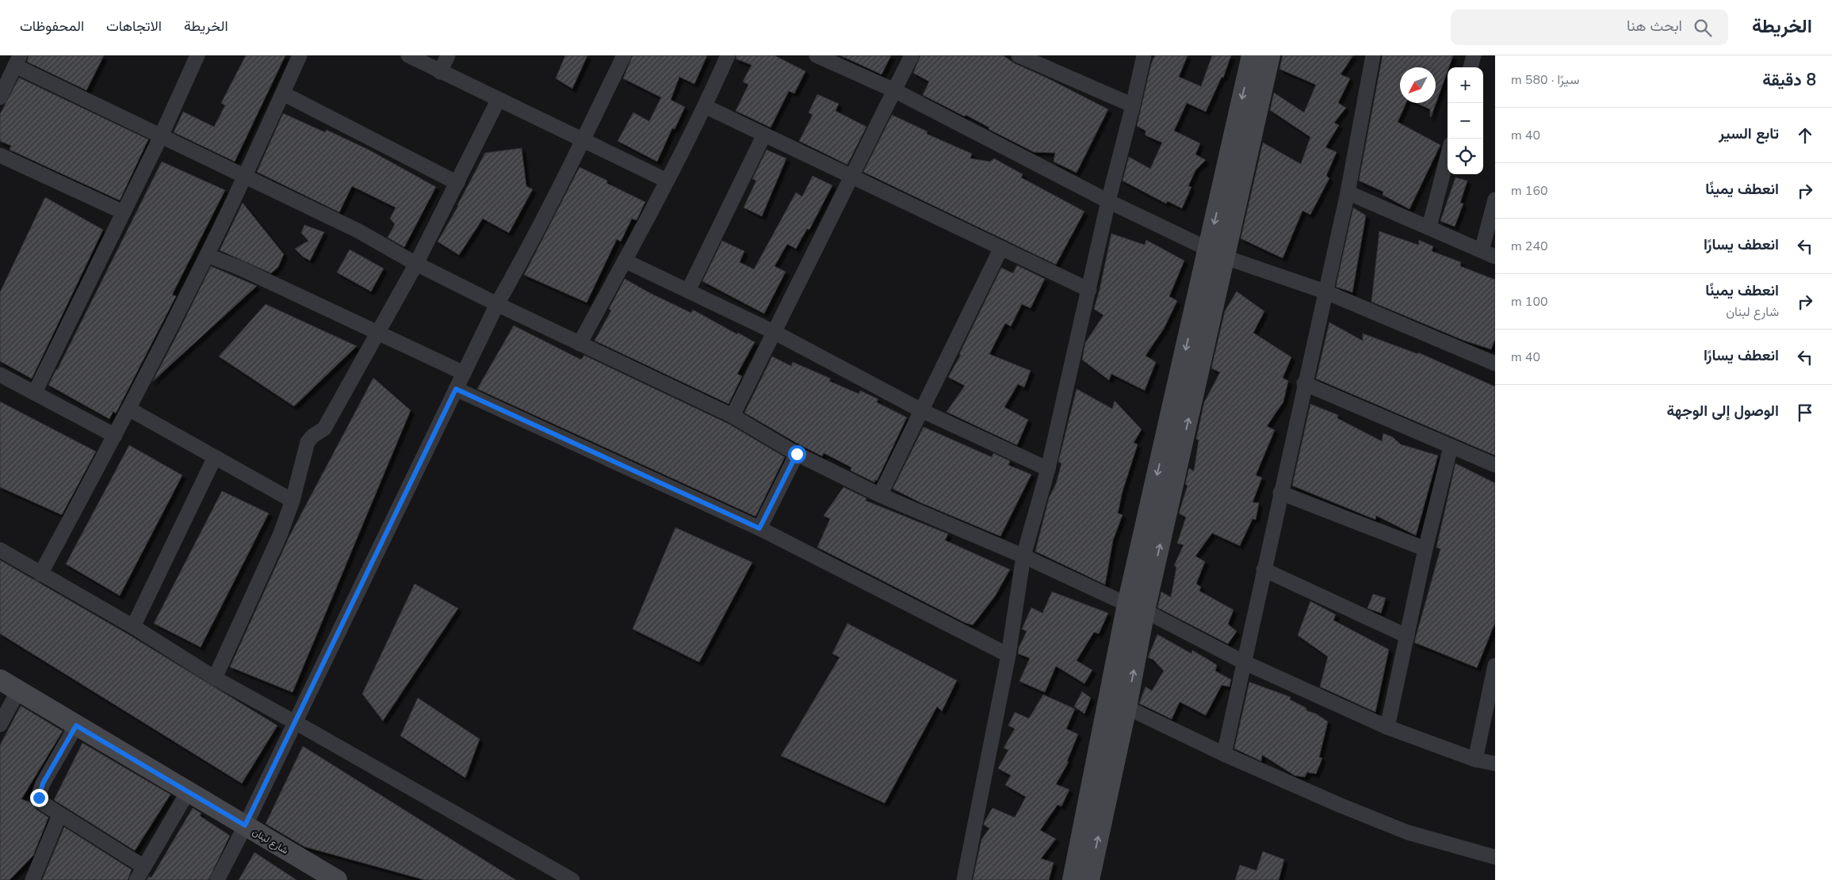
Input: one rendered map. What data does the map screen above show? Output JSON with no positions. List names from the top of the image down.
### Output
{
  "streets": {
    "street": ["شارع لبنان"]
  },
  "north": "bottom left",
  "page": {
    "header": "الخريطة",
    "search": "ابحث هنا",
    "nav": ["الخريطة", "الاتجاهات", "المحفوظات"],
    "heading": ["8 دقيقة", "سيرًا · 580 m"],
    "map_buttons": ["+", "−"],
    "list": [
      ["تابع السير", "40 m"],
      ["انعطف يمينًا", "160 m"],
      ["انعطف يسارًا", "240 m"],
      ["انعطف يمينًا", "شارع لبنان", "100 m"],
      ["انعطف يسارًا", "40 m"],
      "الوصول إلى الوجهة"
    ]
  }
}
